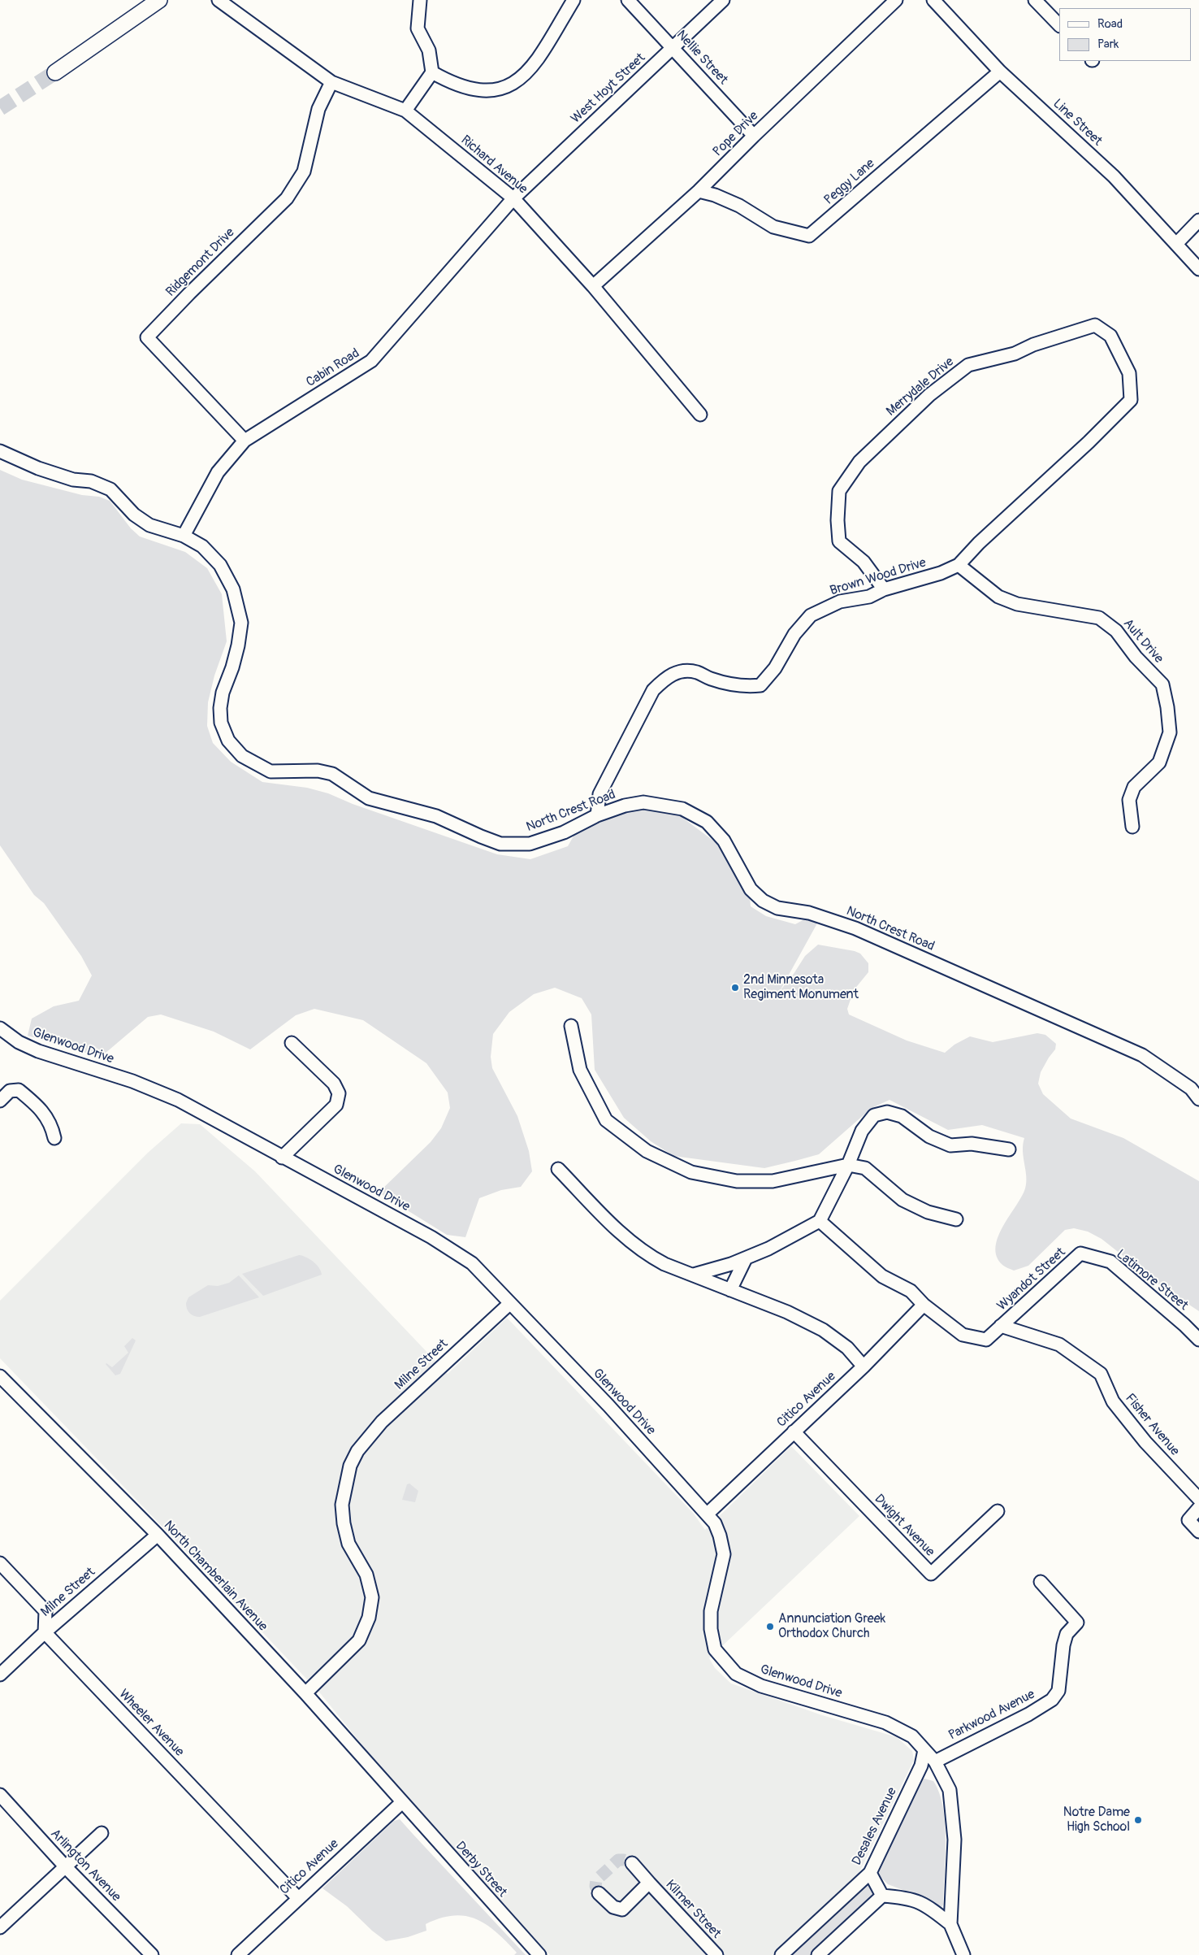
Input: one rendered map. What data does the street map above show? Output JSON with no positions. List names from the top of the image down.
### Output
{
  "streets": {
    "street": [
      "Nellie Street",
      "West Hoyt Street",
      "Line Street",
      "Pope Drive",
      "Richard Avenue",
      "Peggy Lane",
      "Ridgemont Drive",
      "Cabin Road",
      "Merrydale Drive",
      "Brown Wood Drive",
      "Ault Drive",
      "North Crest Road",
      "Glenwood Drive",
      "Wyandot Street",
      "Latimore Street",
      "Milne Street",
      "Citico Avenue",
      "Fisher Avenue",
      "Dwight Avenue",
      "North Chamberlain Avenue",
      "Parkwood Avenue",
      "Wheeler Avenue",
      "Desales Avenue",
      "Arlington Avenue",
      "Derby Street",
      "Kilmer Street"
    ]
  },
  "crossings": [
    ["Nellie Street", "West Hoyt Street"],
    ["Nellie Street", "Pope Drive"],
    ["West Hoyt Street", "Richard Avenue"],
    ["West Hoyt Street", "Cabin Road"],
    ["Line Street", "Peggy Lane"],
    ["Pope Drive", "Richard Avenue"],
    ["Pope Drive", "Peggy Lane"],
    ["Richard Avenue", "Ridgemont Drive"],
    ["Richard Avenue", "Cabin Road"],
    ["Ridgemont Drive", "Cabin Road"],
    ["Cabin Road", "North Crest Road"],
    ["Merrydale Drive", "Brown Wood Drive"],
    ["Brown Wood Drive", "Ault Drive"],
    ["Brown Wood Drive", "North Crest Road"],
    ["Glenwood Drive", "Milne Street"],
    ["Glenwood Drive", "Citico Avenue"],
    ["Glenwood Drive", "Parkwood Avenue"],
    ["Glenwood Drive", "Desales Avenue"],
    ["Wyandot Street", "Latimore Street"],
    ["Wyandot Street", "Fisher Avenue"],
    ["Milne Street", "North Chamberlain Avenue"],
    ["Milne Street", "Wheeler Avenue"],
    ["Citico Avenue", "Dwight Avenue"],
    ["Citico Avenue", "North Chamberlain Avenue"],
    ["Citico Avenue", "Wheeler Avenue"],
    ["Citico Avenue", "Derby Street"],
    ["North Chamberlain Avenue", "Derby Street"]
  ],
  "places": ["2nd Minnesota Regiment Monument", "Annunciation Greek Orthodox Church", "Notre Dame High School"],
  "legend": ["Road", "Park"]
}
